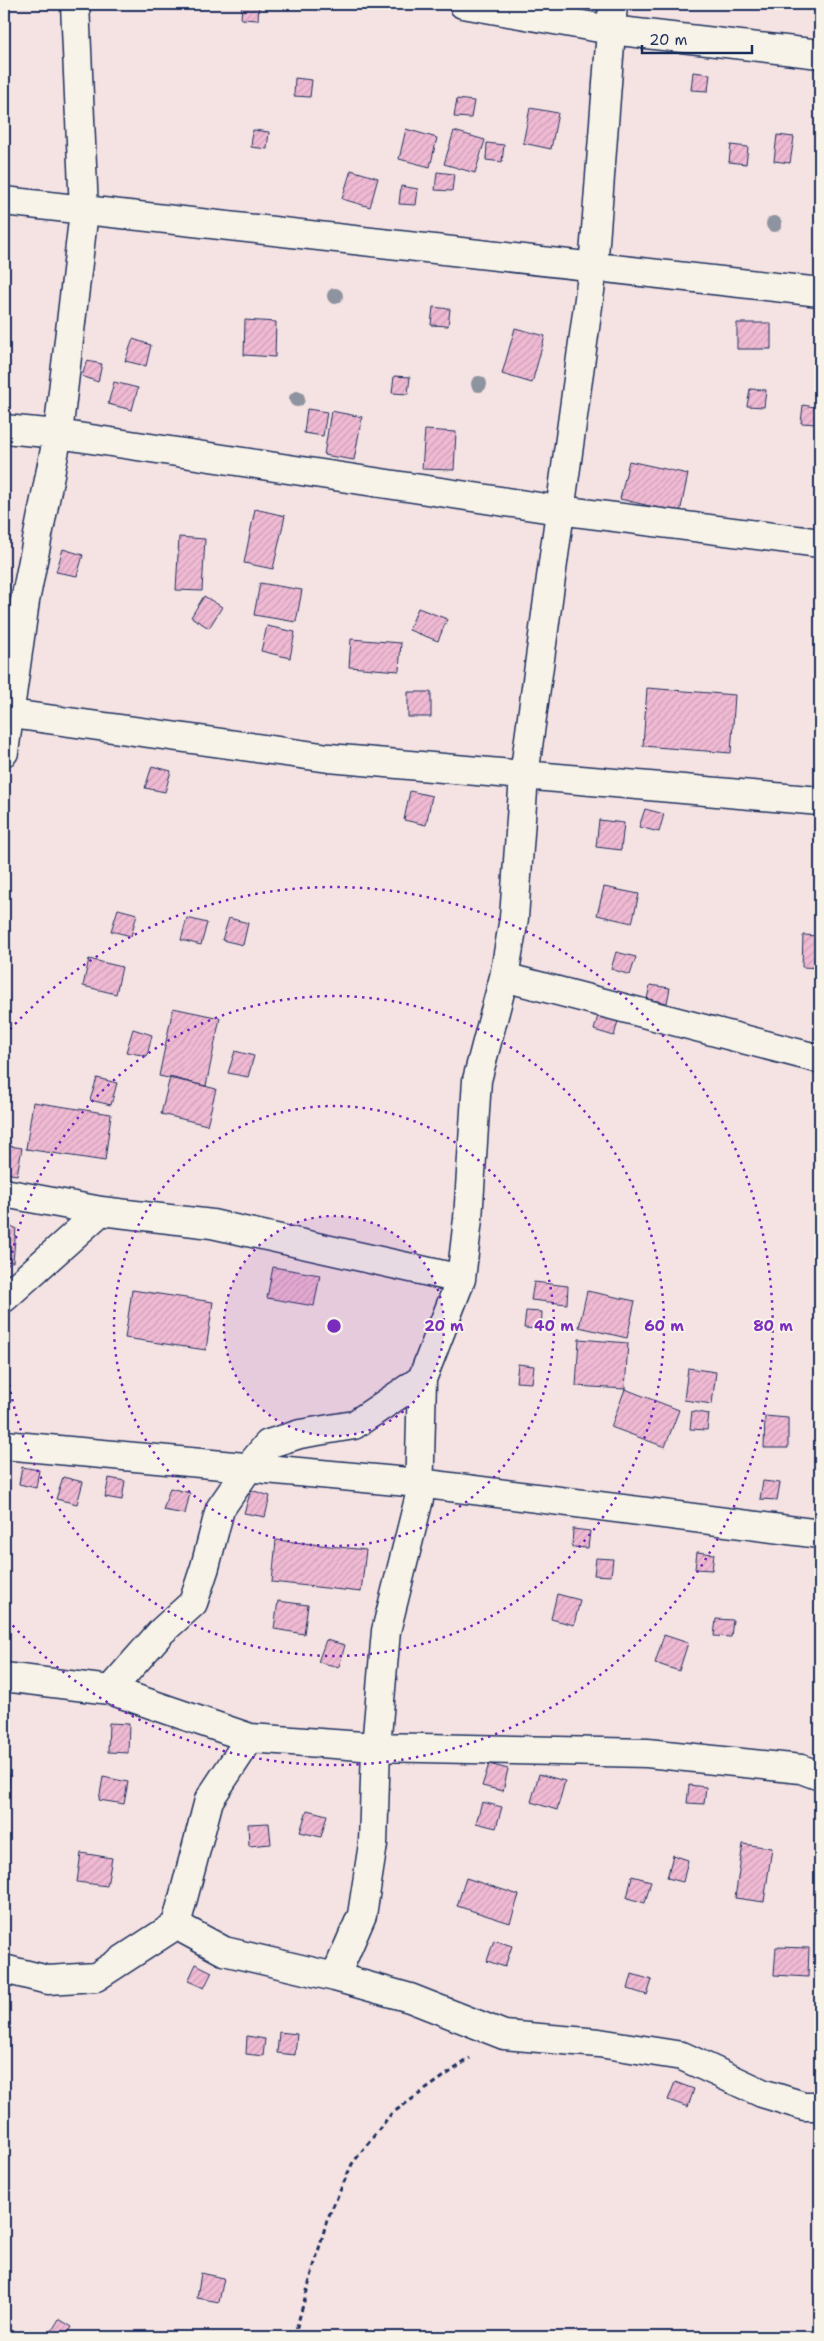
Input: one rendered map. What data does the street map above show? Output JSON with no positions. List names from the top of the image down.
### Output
{
  "scale_bar": "20 m",
  "rings": [
    "20 m",
    "40 m",
    "60 m",
    "80 m"
  ]
}
